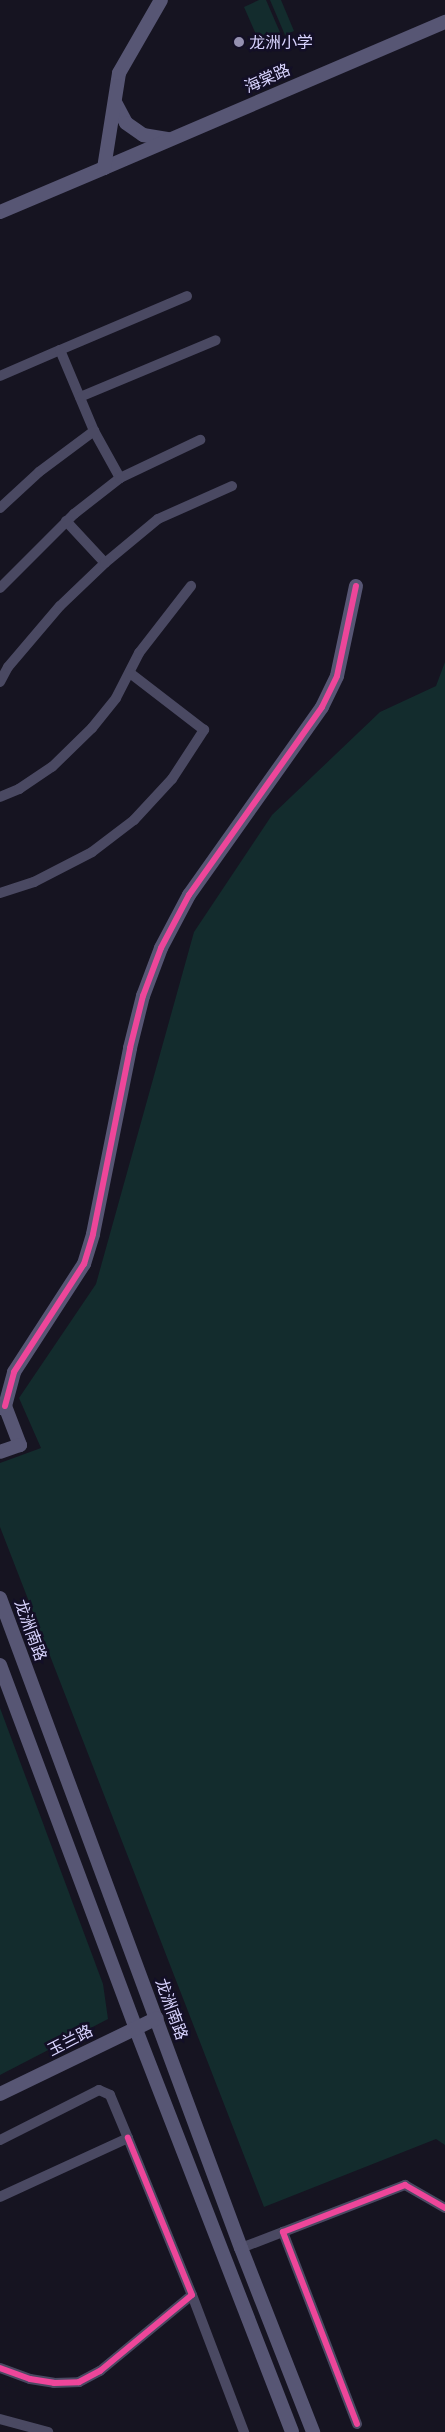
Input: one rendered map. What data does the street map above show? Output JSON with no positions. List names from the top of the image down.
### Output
{
  "streets": {
    "street": ["海棠路", "龙洲南路", "玉兰路"]
  },
  "crossings": [
    ["龙洲南路", "玉兰路"]
  ],
  "places": ["龙洲小学"]
}
